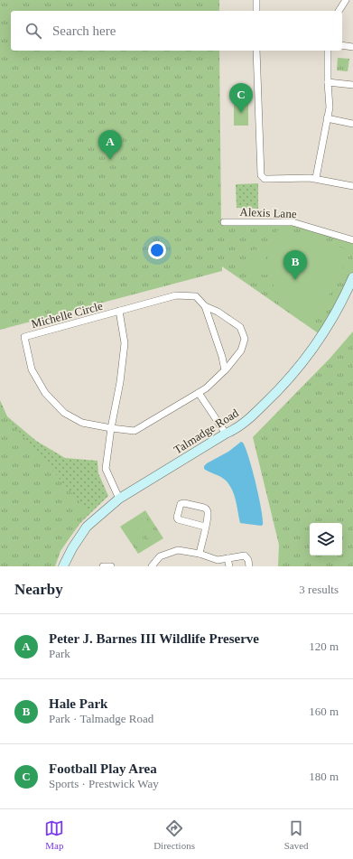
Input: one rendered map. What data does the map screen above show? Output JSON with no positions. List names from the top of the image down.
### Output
{
  "streets": {
    "street": ["Alexis Lane", "Michelle Circle", "Talmadge Road"]
  },
  "page": {
    "search": "Search here",
    "pins": ["C", "A", "B"],
    "heading": ["Nearby", "3 results"],
    "list": [
      {
        "mark": "A",
        "name": "Peter J. Barnes III Wildlife Preserve",
        "note": "Park",
        "value": "120 m"
      },
      {
        "mark": "B",
        "name": "Hale Park",
        "note": "Park · Talmadge Road",
        "value": "160 m"
      },
      {
        "mark": "C",
        "name": "Football Play Area",
        "note": "Sports · Prestwick Way",
        "value": "180 m"
      }
    ],
    "nav": ["Map", "Directions", "Saved"]
  }
}
